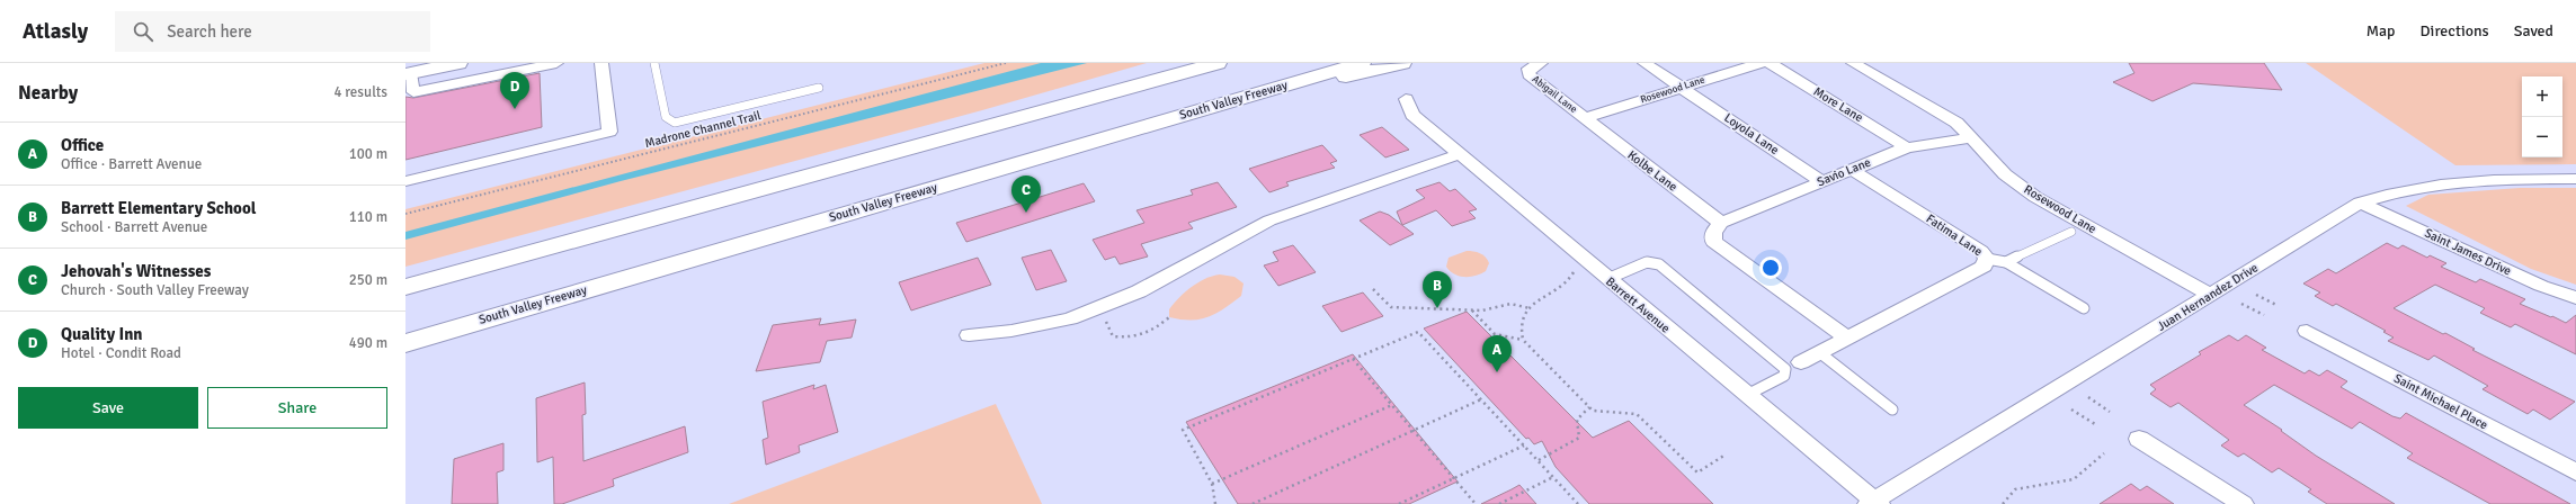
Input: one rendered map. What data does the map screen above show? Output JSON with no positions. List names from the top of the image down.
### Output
{
  "streets": {
    "main road": ["South Valley Freeway"],
    "street": [
      "Rosewood Lane",
      "Abigail Lane",
      "More Lane",
      "Loyola Lane",
      "Kolbe Lane",
      "Savio Lane",
      "Fatima Lane",
      "Saint James Drive",
      "Juan Hernandez Drive",
      "Barrett Avenue",
      "Saint Michael Place"
    ],
    "path": ["Madrone Channel Trail"]
  },
  "crossings": [
    ["Rosewood Lane", "Abigail Lane"],
    ["Rosewood Lane", "Loyola Lane"],
    ["Rosewood Lane", "Kolbe Lane"],
    ["Rosewood Lane", "Savio Lane"],
    ["Rosewood Lane", "Juan Hernandez Drive"],
    ["Abigail Lane", "Kolbe Lane"],
    ["More Lane", "Savio Lane"],
    ["Loyola Lane", "Savio Lane"],
    ["Kolbe Lane", "Savio Lane"],
    ["Savio Lane", "Fatima Lane"],
    ["Saint James Drive", "Juan Hernandez Drive"],
    ["Juan Hernandez Drive", "Barrett Avenue"]
  ],
  "page": {
    "header": "Atlasly",
    "search": "Search here",
    "nav": ["Map", "Directions", "Saved"],
    "heading": ["Nearby", "4 results"],
    "pins": [
      "D",
      "C",
      "B",
      "A"
    ],
    "map_buttons": ["+", "−"],
    "list": [
      {
        "mark": "A",
        "name": "Office",
        "note": "Office · Barrett Avenue",
        "value": "100 m"
      },
      {
        "mark": "B",
        "name": "Barrett Elementary School",
        "note": "School · Barrett Avenue",
        "value": "110 m"
      },
      {
        "mark": "C",
        "name": "Jehovah's Witnesses",
        "note": "Church · South Valley Freeway",
        "value": "250 m"
      },
      {
        "mark": "D",
        "name": "Quality Inn",
        "note": "Hotel · Condit Road",
        "value": "490 m"
      }
    ],
    "buttons": ["Save", "Share"]
  }
}
